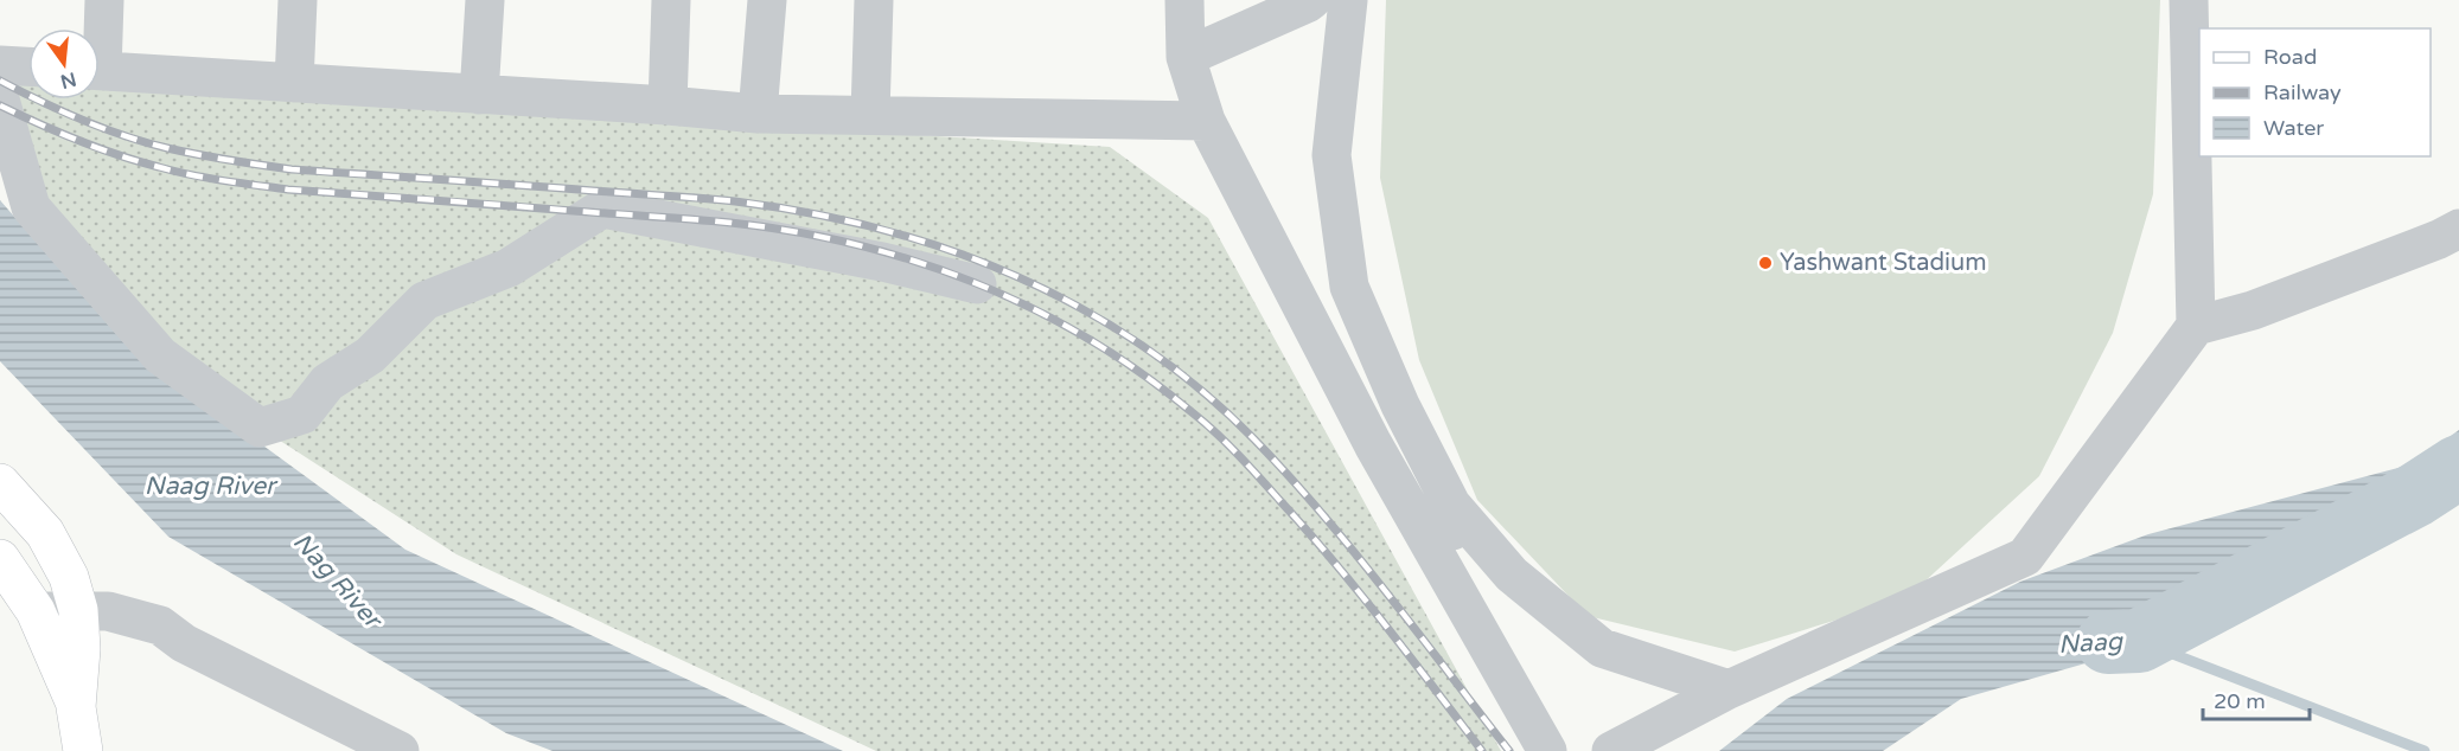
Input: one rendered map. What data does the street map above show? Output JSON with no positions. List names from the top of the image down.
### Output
{
  "water": ["Naag River", "Nag River", "Naag"],
  "places": ["Yashwant Stadium"],
  "legend": ["Road", "Railway", "Water"],
  "scale_bar": "20 m",
  "north": "bottom"
}
